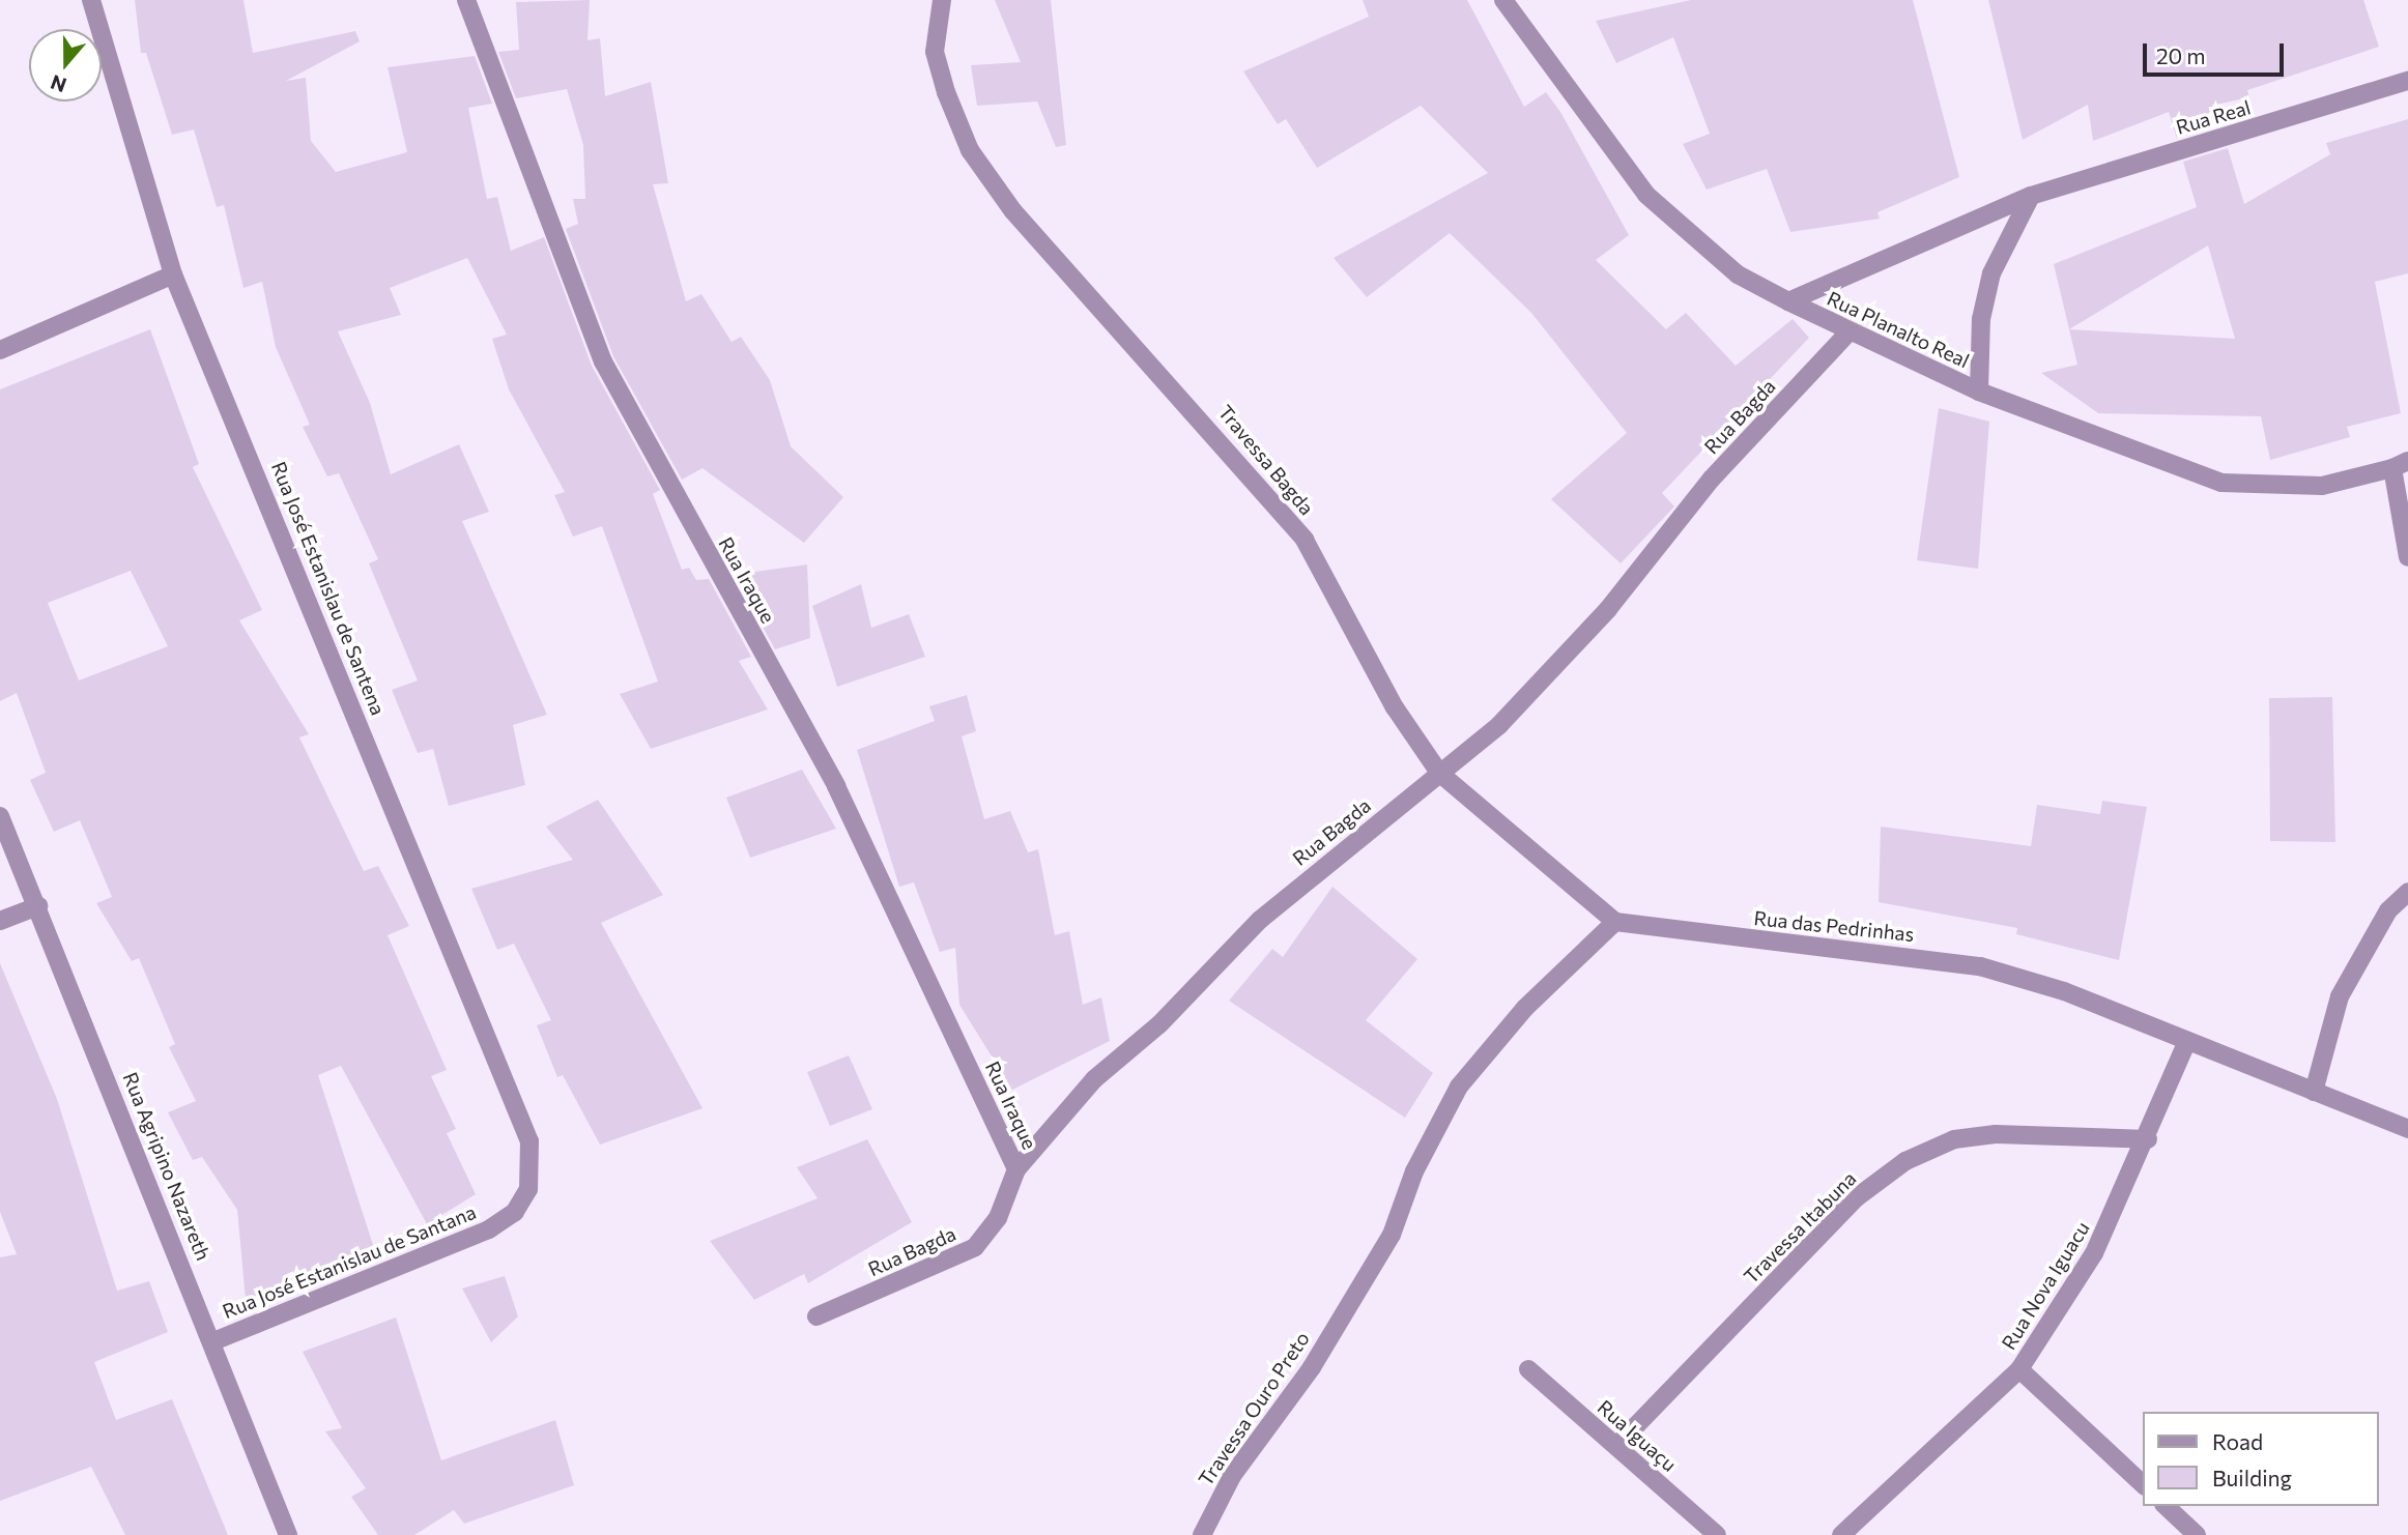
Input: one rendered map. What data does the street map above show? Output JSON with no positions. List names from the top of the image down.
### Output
{
  "streets": {
    "street": [
      "Rua Real",
      "Rua Planalto Real",
      "Rua Bagda",
      "Travessa Bagda",
      "Rua Iraque",
      "Rua José Estanislau de Santena",
      "Rua das Pedrinhas",
      "Rua Agripino Nazareth",
      "Travessa Itabuna",
      "Rua José Estanislau de Santana",
      "Rua Nova Iguacu",
      "Travessa Ouro Preto",
      "Rua Iguaçu"
    ]
  },
  "crossings": [
    ["Rua Real", "Rua Planalto Real"],
    ["Rua Planalto Real", "Rua Bagda"],
    ["Rua Bagda", "Travessa Bagda"],
    ["Rua Bagda", "Rua Iraque"],
    ["Travessa Bagda", "Rua das Pedrinhas"],
    ["Travessa Bagda", "Travessa Ouro Preto"],
    ["Rua José Estanislau de Santena", "Rua José Estanislau de Santana"],
    ["Rua das Pedrinhas", "Rua Nova Iguacu"],
    ["Rua das Pedrinhas", "Travessa Ouro Preto"],
    ["Rua Agripino Nazareth", "Rua José Estanislau de Santana"],
    ["Travessa Itabuna", "Rua Nova Iguacu"],
    ["Travessa Itabuna", "Rua Iguaçu"]
  ],
  "legend": ["Road", "Building"],
  "scale_bar": "20 m",
  "north": "bottom"
}
